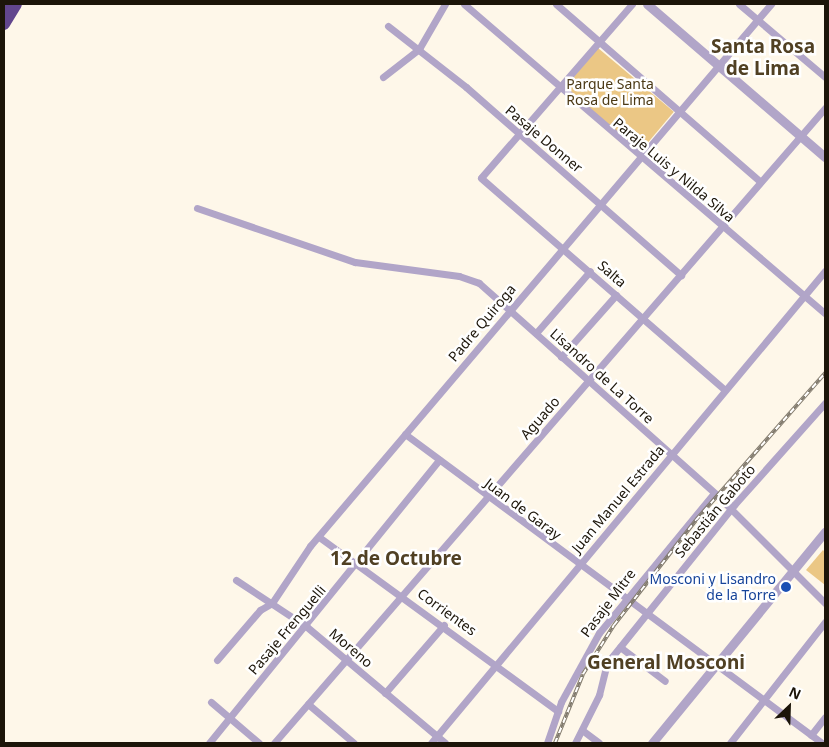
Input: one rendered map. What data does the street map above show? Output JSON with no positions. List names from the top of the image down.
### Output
{
  "streets": {
    "street": [
      "Pasaje Donner",
      "Paraje Luis y Nilda Silva",
      "Salta",
      "Padre Quiroga",
      "Lisandro de La Torre",
      "Aguado",
      "Juan Manuel Estrada",
      "Juan de Garay",
      "Sebastián Gaboto",
      "Pasaje Mitre",
      "Corrientes",
      "Pasaje Frenguelli",
      "Moreno"
    ]
  },
  "crossings": [
    ["Pasaje Donner", "Salta"],
    ["Pasaje Donner", "Padre Quiroga"],
    ["Pasaje Donner", "Aguado"],
    ["Paraje Luis y Nilda Silva", "Padre Quiroga"],
    ["Paraje Luis y Nilda Silva", "Aguado"],
    ["Paraje Luis y Nilda Silva", "Juan Manuel Estrada"],
    ["Salta", "Padre Quiroga"],
    ["Salta", "Aguado"],
    ["Salta", "Juan Manuel Estrada"],
    ["Padre Quiroga", "Lisandro de La Torre"],
    ["Padre Quiroga", "Juan de Garay"],
    ["Padre Quiroga", "Corrientes"],
    ["Padre Quiroga", "Moreno"],
    ["Lisandro de La Torre", "Aguado"],
    ["Lisandro de La Torre", "Juan Manuel Estrada"],
    ["Lisandro de La Torre", "Sebastián Gaboto"],
    ["Lisandro de La Torre", "Pasaje Mitre"],
    ["Aguado", "Juan de Garay"],
    ["Aguado", "Corrientes"],
    ["Aguado", "Moreno"],
    ["Juan Manuel Estrada", "Juan de Garay"],
    ["Juan Manuel Estrada", "Corrientes"],
    ["Juan Manuel Estrada", "Moreno"],
    ["Juan de Garay", "Sebastián Gaboto"],
    ["Juan de Garay", "Pasaje Mitre"],
    ["Juan de Garay", "Pasaje Frenguelli"],
    ["Pasaje Mitre", "Corrientes"],
    ["Corrientes", "Pasaje Frenguelli"],
    ["Pasaje Frenguelli", "Moreno"]
  ],
  "districts": ["Santa Rosa de Lima", "12 de Octubre", "General Mosconi"],
  "parks": ["Parque Santa Rosa de Lima"],
  "places": ["Mosconi y Lisandro de la Torre"],
  "north": "top right"
}
